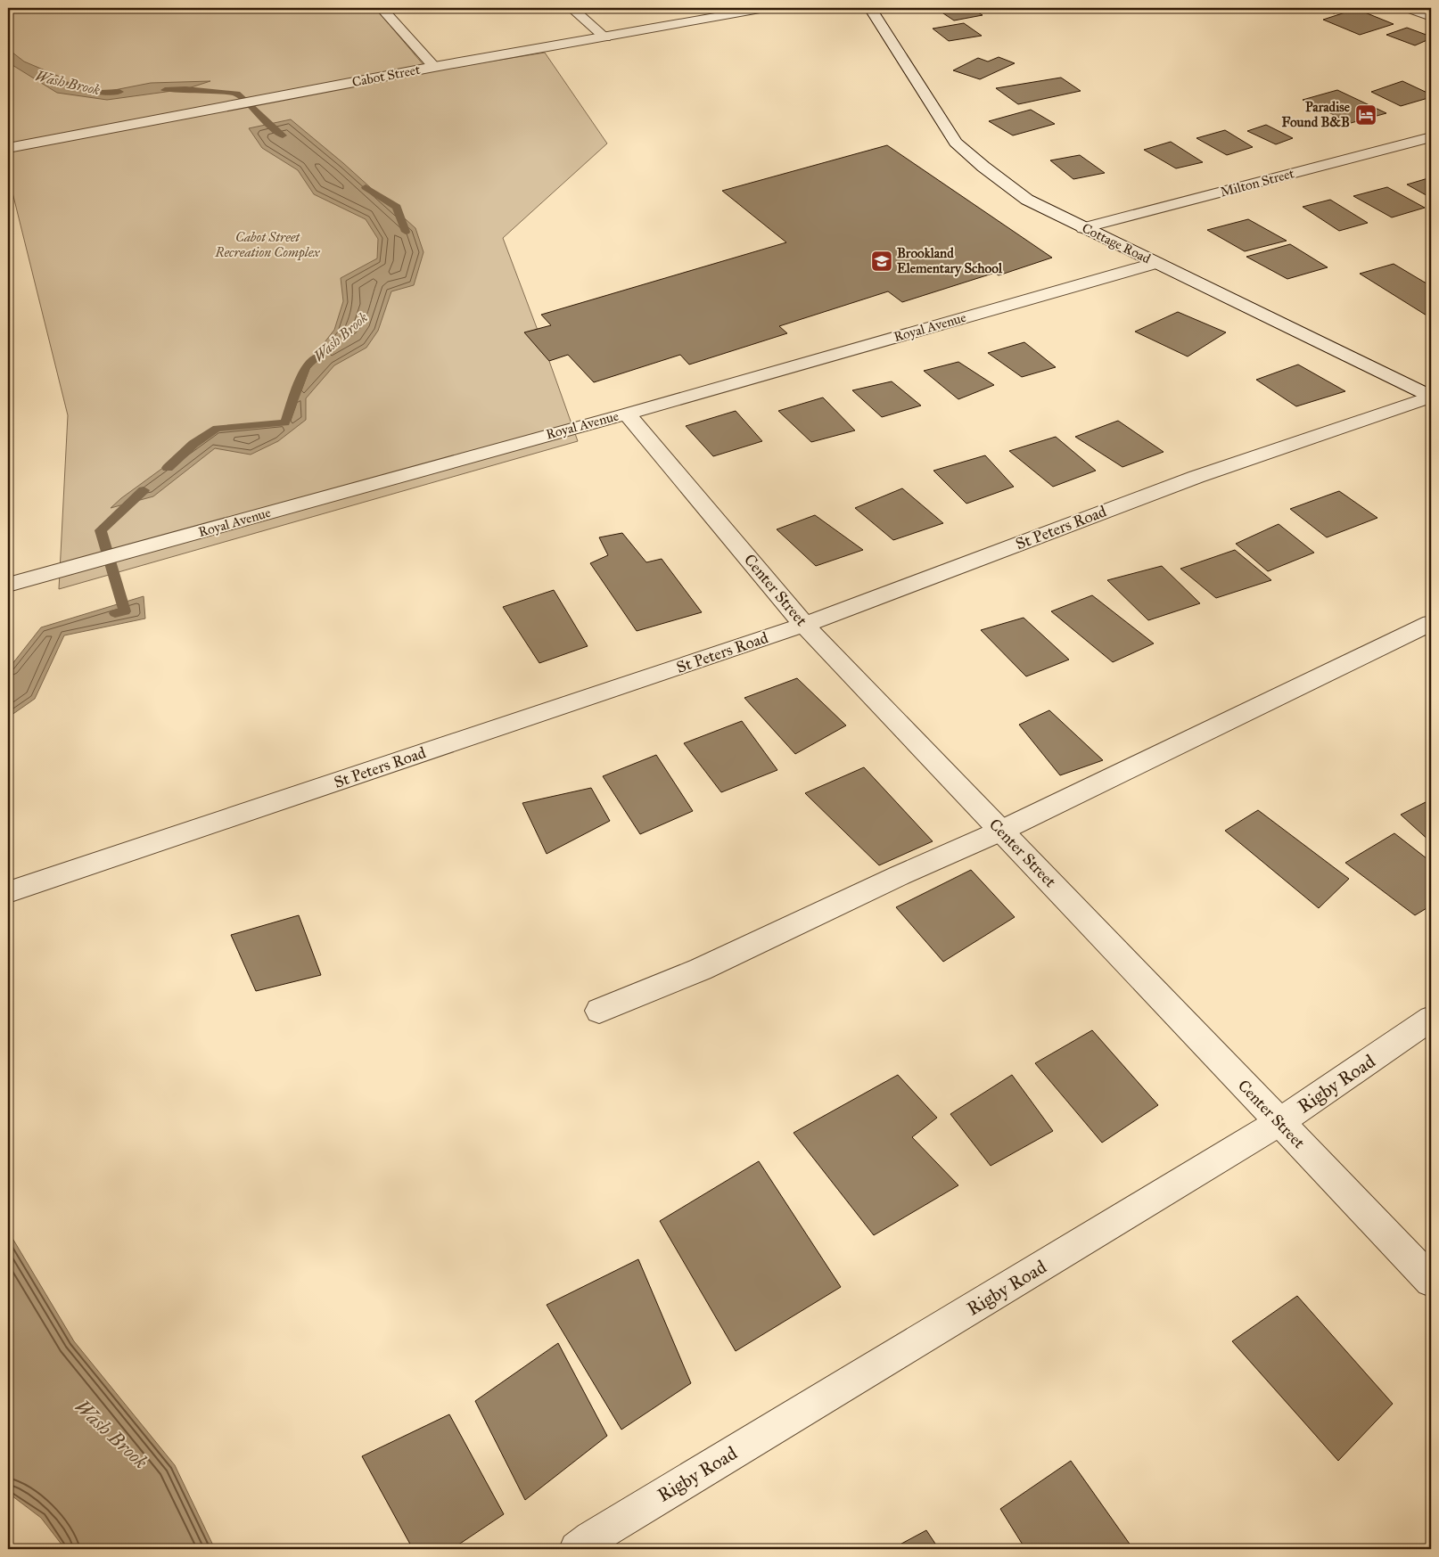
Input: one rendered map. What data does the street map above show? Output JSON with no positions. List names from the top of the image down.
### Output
{
  "streets": {
    "street": [
      "Cabot Street",
      "Milton Street",
      "Cottage Road",
      "Royal Avenue",
      "St Peters Road",
      "Center Street",
      "Rigby Road"
    ]
  },
  "crossings": [
    ["Milton Street", "Cottage Road"],
    ["Cottage Road", "Royal Avenue"],
    ["Cottage Road", "St Peters Road"],
    ["Royal Avenue", "Center Street"],
    ["St Peters Road", "Center Street"],
    ["Center Street", "Rigby Road"]
  ],
  "water": ["Wash Brook"],
  "parks": ["Cabot Street Recreation Complex"],
  "places": {
    "hotel": ["Paradise Found B&B"],
    "school or university": ["Brookland Elementary School"]
  }
}
